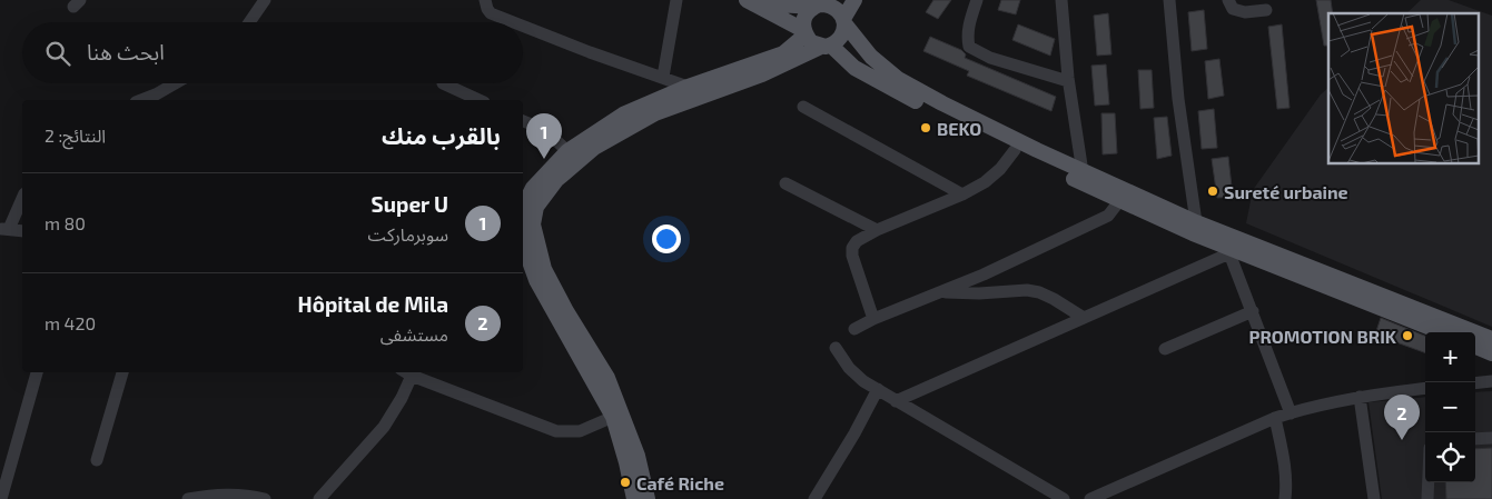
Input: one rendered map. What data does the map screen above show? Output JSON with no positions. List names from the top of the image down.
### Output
{
  "places": [
    "BEKO",
    "Sureté urbaine",
    "PROMOTION BRIK",
    "Café Riche"
  ],
  "page": {
    "search": "ابحث هنا",
    "heading": ["بالقرب منك", "النتائج: 2"],
    "pins": ["1", "2"],
    "list": [
      {
        "mark": "1",
        "name": "Super U",
        "note": "سوبرماركت",
        "value": "80 m"
      },
      {
        "mark": "2",
        "name": "Hôpital de Mila",
        "note": "مستشفى",
        "value": "420 m"
      }
    ],
    "map_buttons": ["+", "−"]
  }
}
